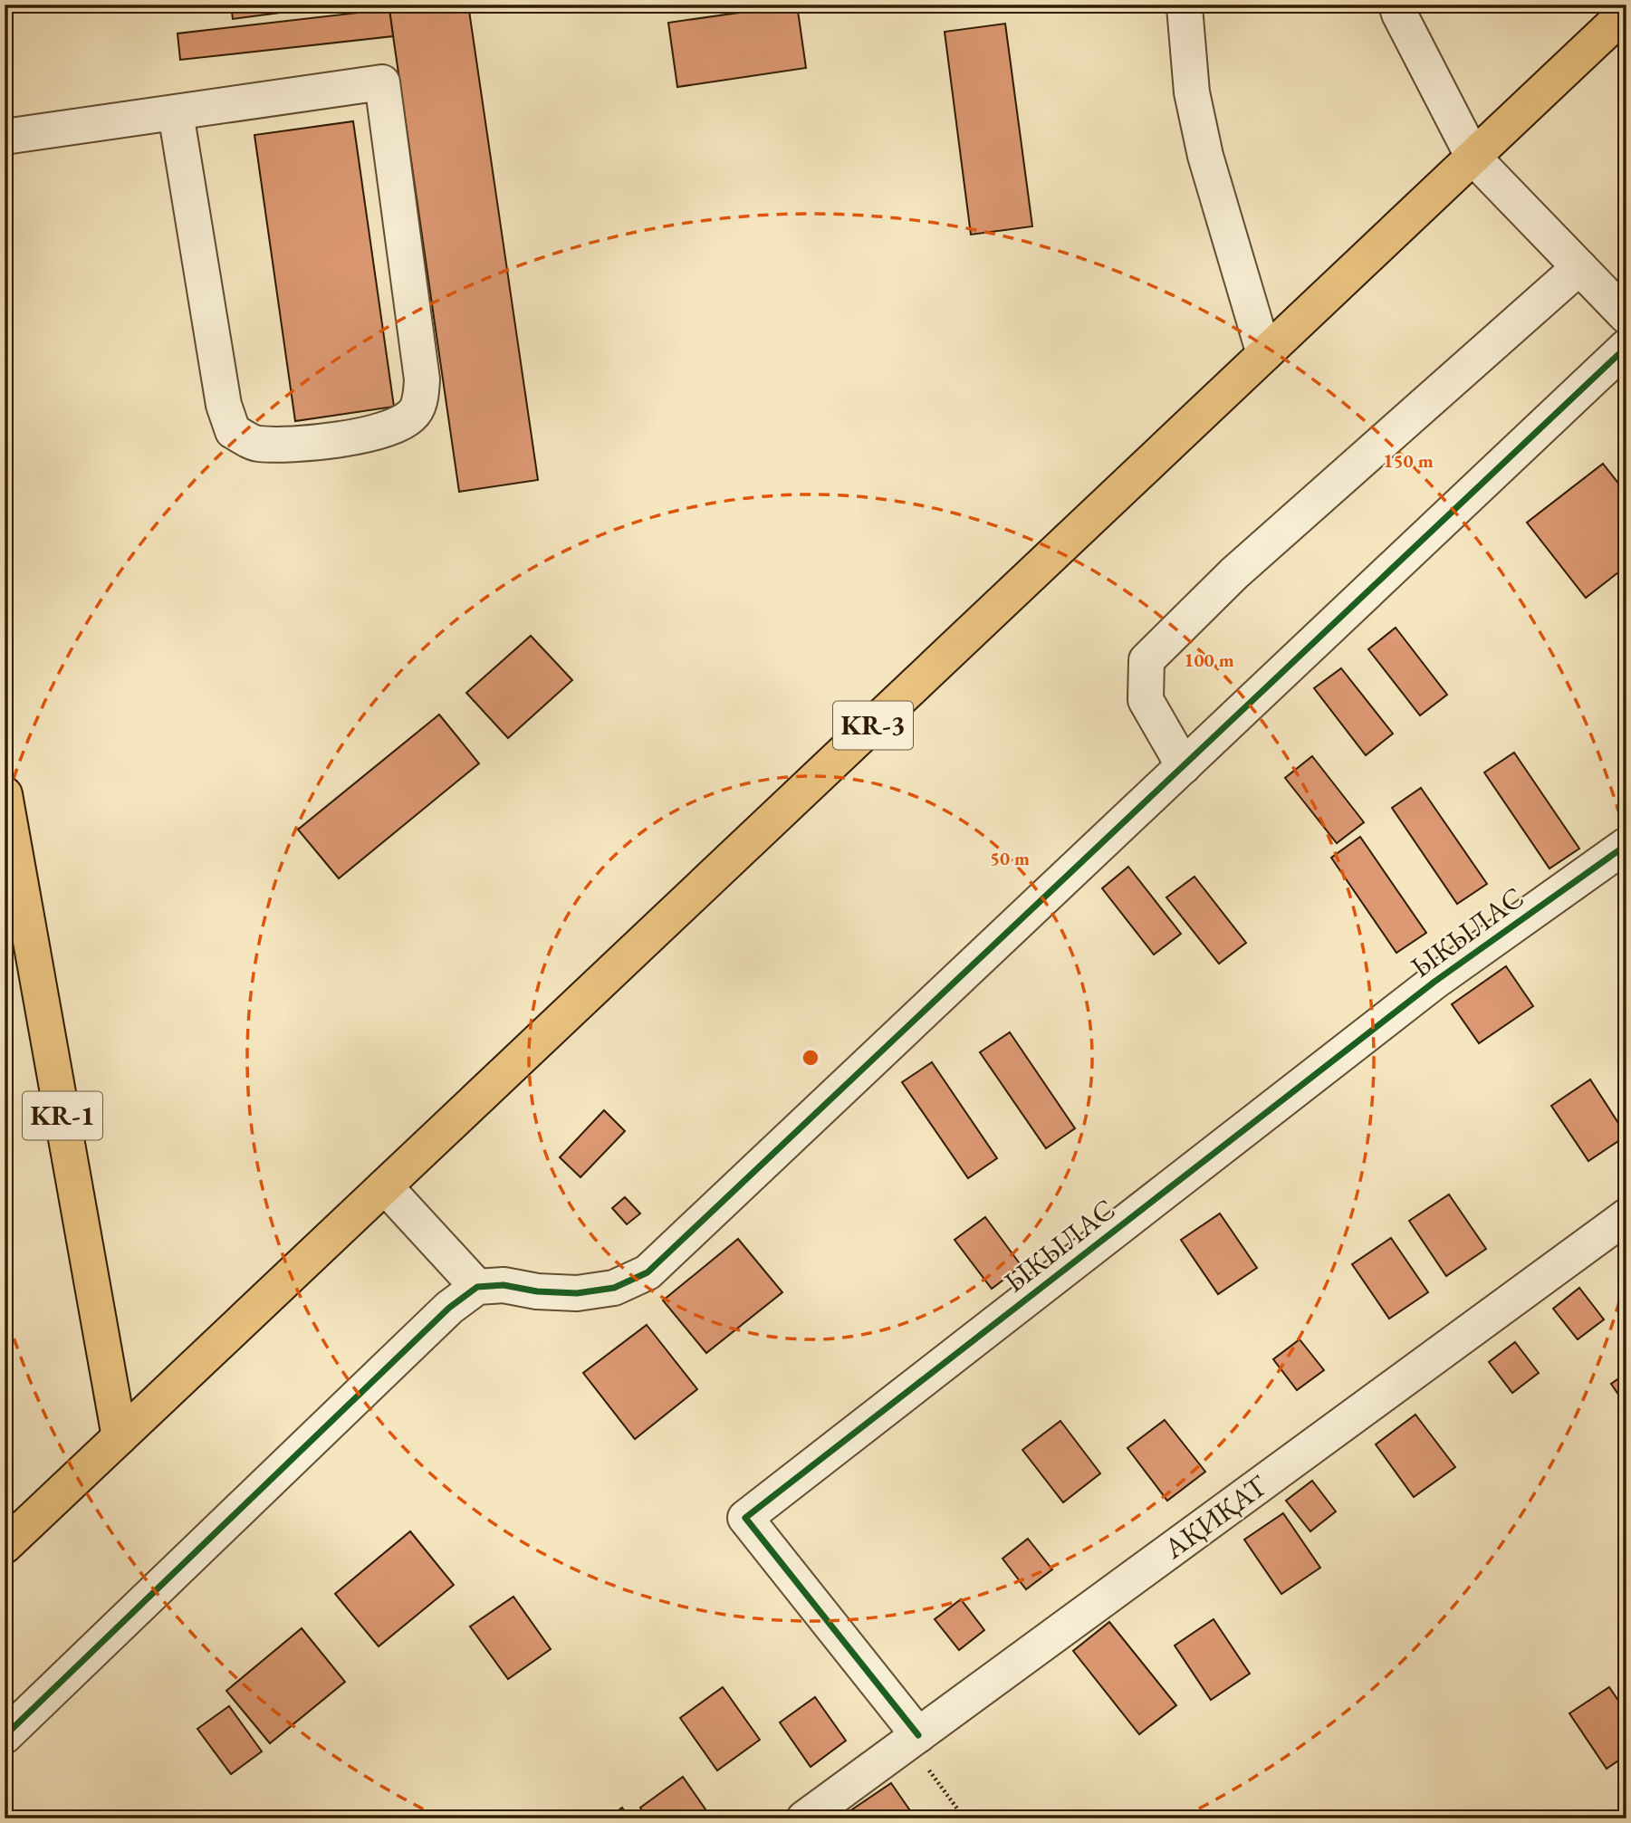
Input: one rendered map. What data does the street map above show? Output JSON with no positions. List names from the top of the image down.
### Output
{
  "streets": {
    "main road": ["KR-3", "KR-1"],
    "street": ["ЫКЫЛАС", "АҚИҚАТ"]
  },
  "crossings": [
    ["KR-3", "KR-1"],
    ["ЫКЫЛАС", "АҚИҚАТ"]
  ],
  "rings": ["150 m", "100 m", "50 m"]
}
